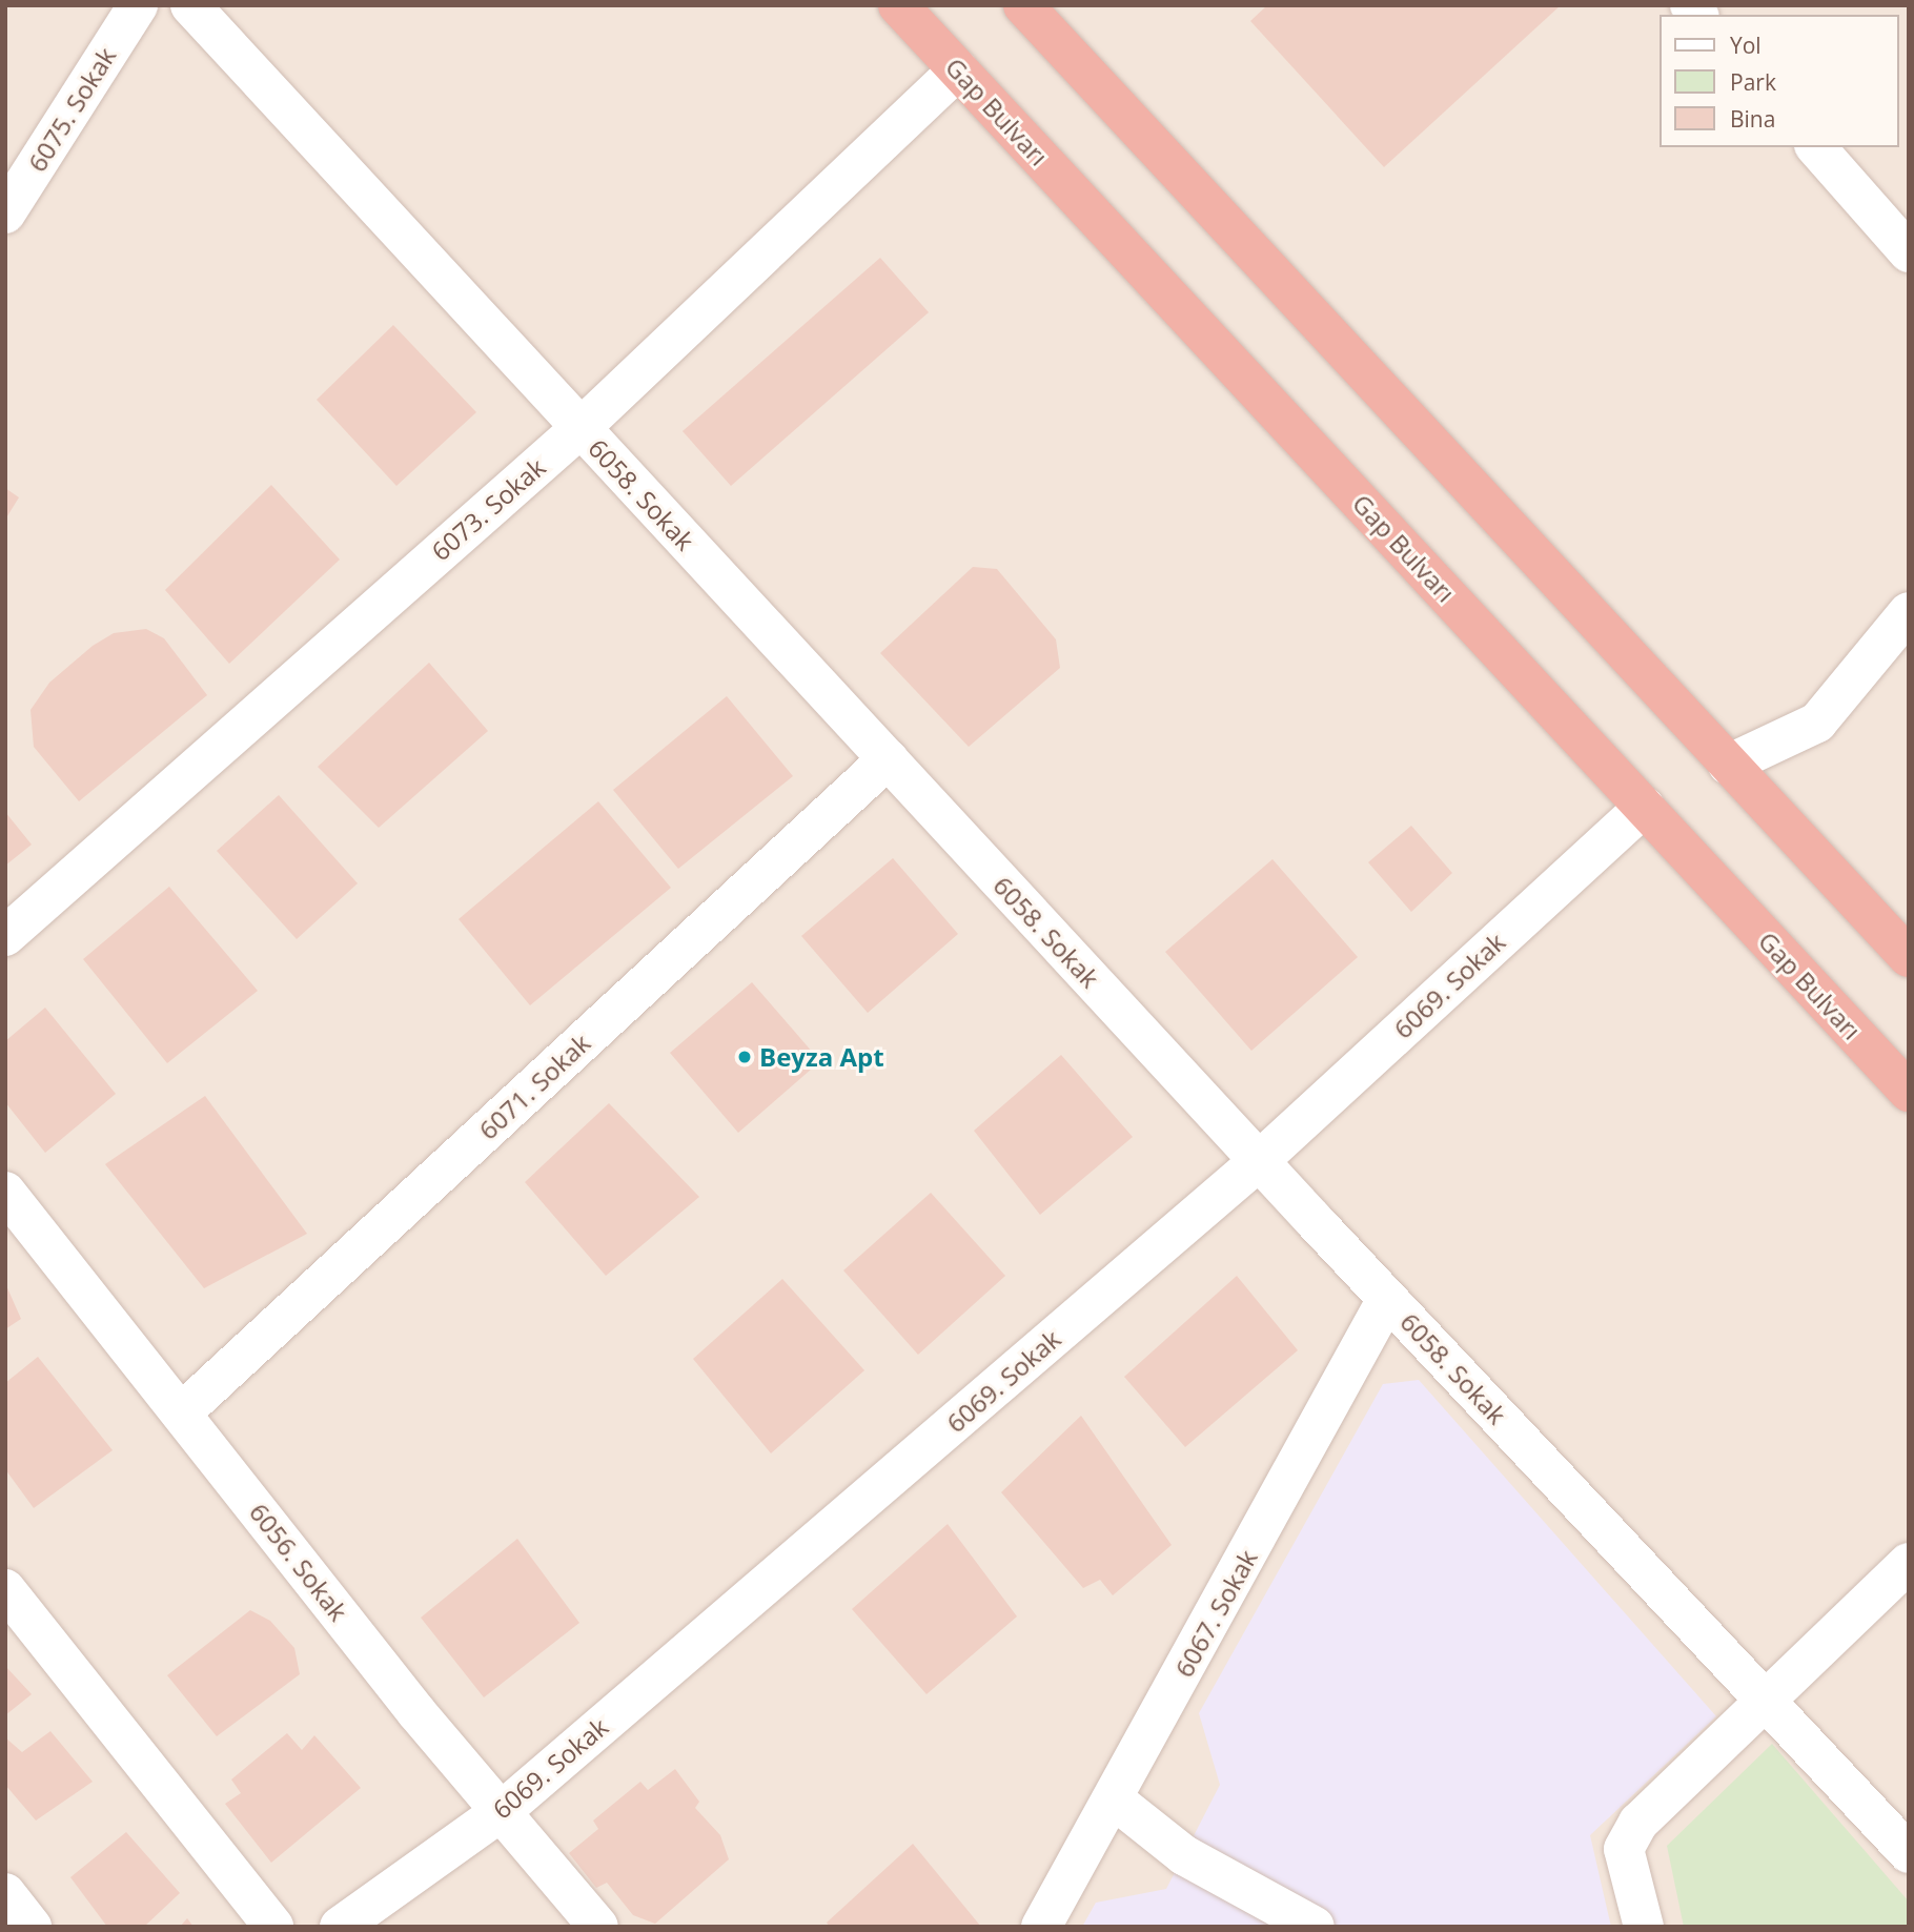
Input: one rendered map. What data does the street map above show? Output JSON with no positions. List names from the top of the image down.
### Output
{
  "streets": {
    "highway": ["Gap Bulvarı"],
    "street": [
      "6075. Sokak",
      "6058. Sokak",
      "6073. Sokak",
      "6069. Sokak",
      "6071. Sokak",
      "6056. Sokak",
      "6067. Sokak"
    ]
  },
  "crossings": [
    ["Gap Bulvarı", "6073. Sokak"],
    ["Gap Bulvarı", "6069. Sokak"],
    ["6058. Sokak", "6073. Sokak"],
    ["6058. Sokak", "6069. Sokak"],
    ["6058. Sokak", "6071. Sokak"],
    ["6058. Sokak", "6067. Sokak"],
    ["6069. Sokak", "6056. Sokak"],
    ["6071. Sokak", "6056. Sokak"]
  ],
  "places": ["Beyza Apt"],
  "legend": ["Yol", "Park", "Bina"]
}
